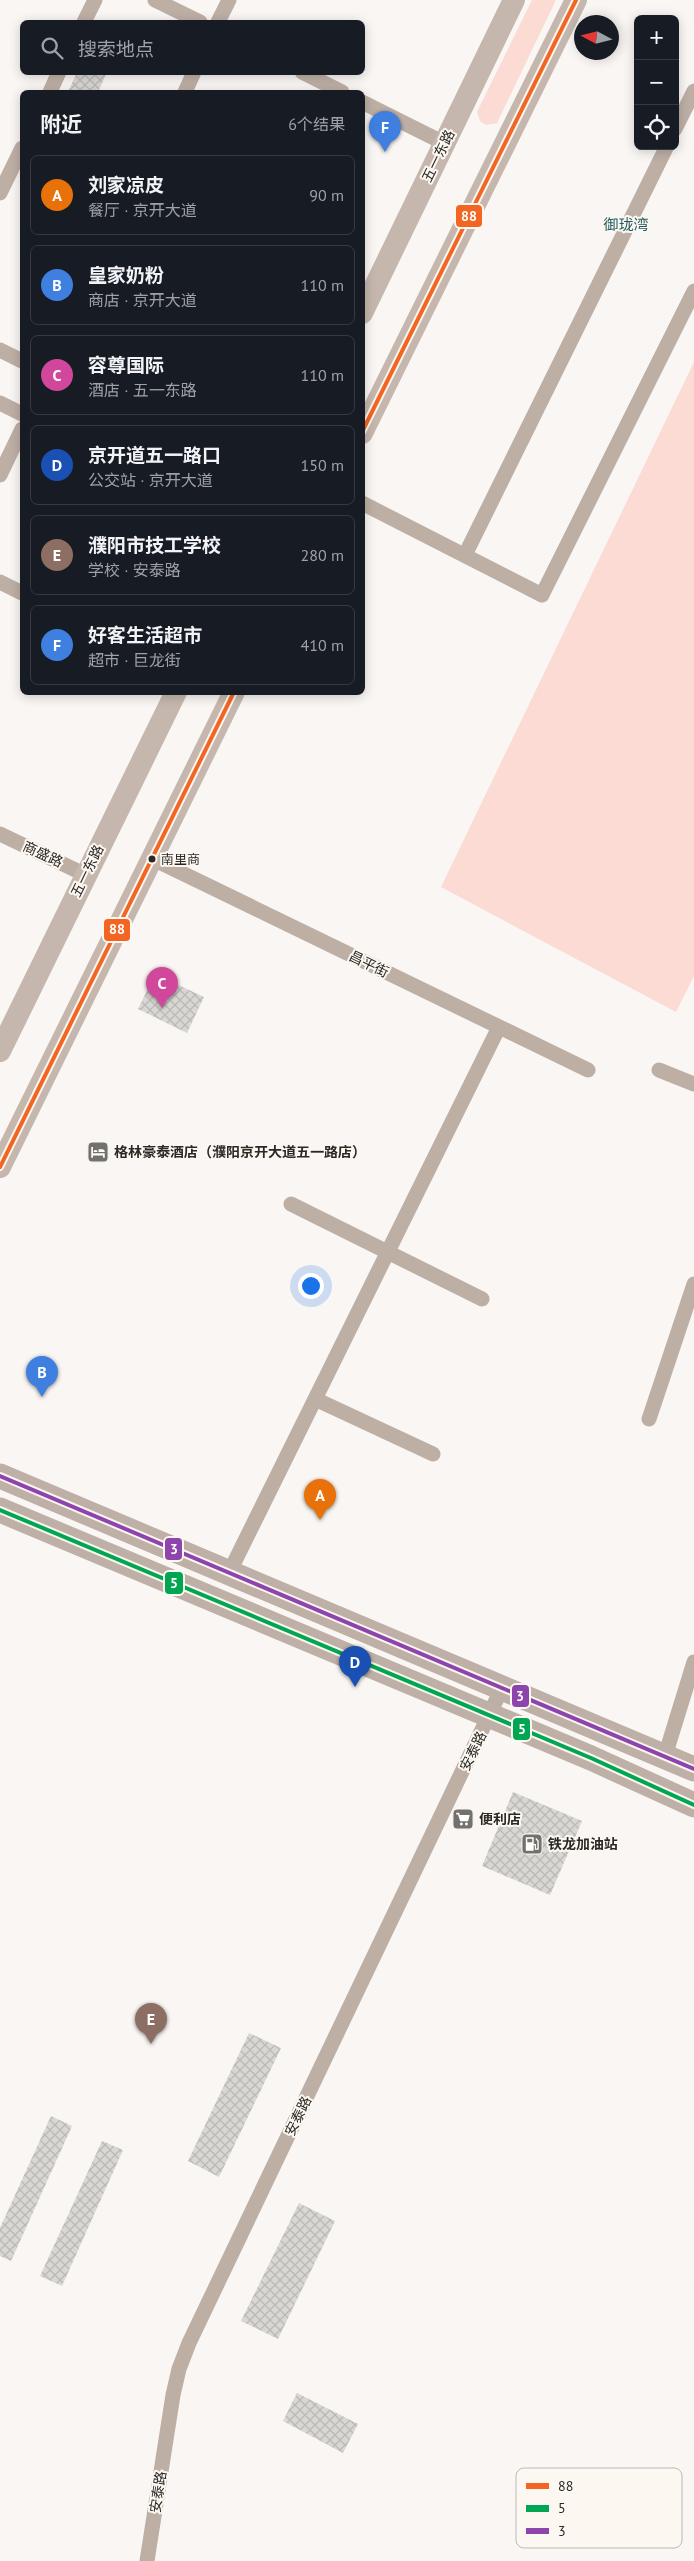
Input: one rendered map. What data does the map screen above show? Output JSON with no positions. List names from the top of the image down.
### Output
{
  "streets": {
    "street": [
      "五一东路",
      "商盛路",
      "昌平街",
      "安泰路"
    ]
  },
  "crossings": [
    ["五一东路", "商盛路"]
  ],
  "districts": ["御珑湾"],
  "places": {
    "other": ["南里商"],
    "hotel": ["格林豪泰酒店（濮阳京开大道五一路店）"],
    "supermarket": ["便利店"],
    "fuel station": ["铁龙加油站"]
  },
  "lines": ["transit line 88", "transit line 3", "transit line 5"],
  "legend": ["88", "5", "3"],
  "north": "left",
  "page": {
    "map_buttons": ["+", "−"],
    "search": "搜索地点",
    "heading": ["附近", "6个结果"],
    "pins": [
      "F",
      "C",
      "B",
      "A",
      "D",
      "E"
    ],
    "list": [
      {
        "mark": "A",
        "name": "刘家凉皮",
        "note": "餐厅 · 京开大道",
        "value": "90 m"
      },
      {
        "mark": "B",
        "name": "皇家奶粉",
        "note": "商店 · 京开大道",
        "value": "110 m"
      },
      {
        "mark": "C",
        "name": "容尊国际",
        "note": "酒店 · 五一东路",
        "value": "110 m"
      },
      {
        "mark": "D",
        "name": "京开道五一路口",
        "note": "公交站 · 京开大道",
        "value": "150 m"
      },
      {
        "mark": "E",
        "name": "濮阳市技工学校",
        "note": "学校 · 安泰路",
        "value": "280 m"
      },
      {
        "mark": "F",
        "name": "好客生活超市",
        "note": "超市 · 巨龙街",
        "value": "410 m"
      }
    ]
  }
}
